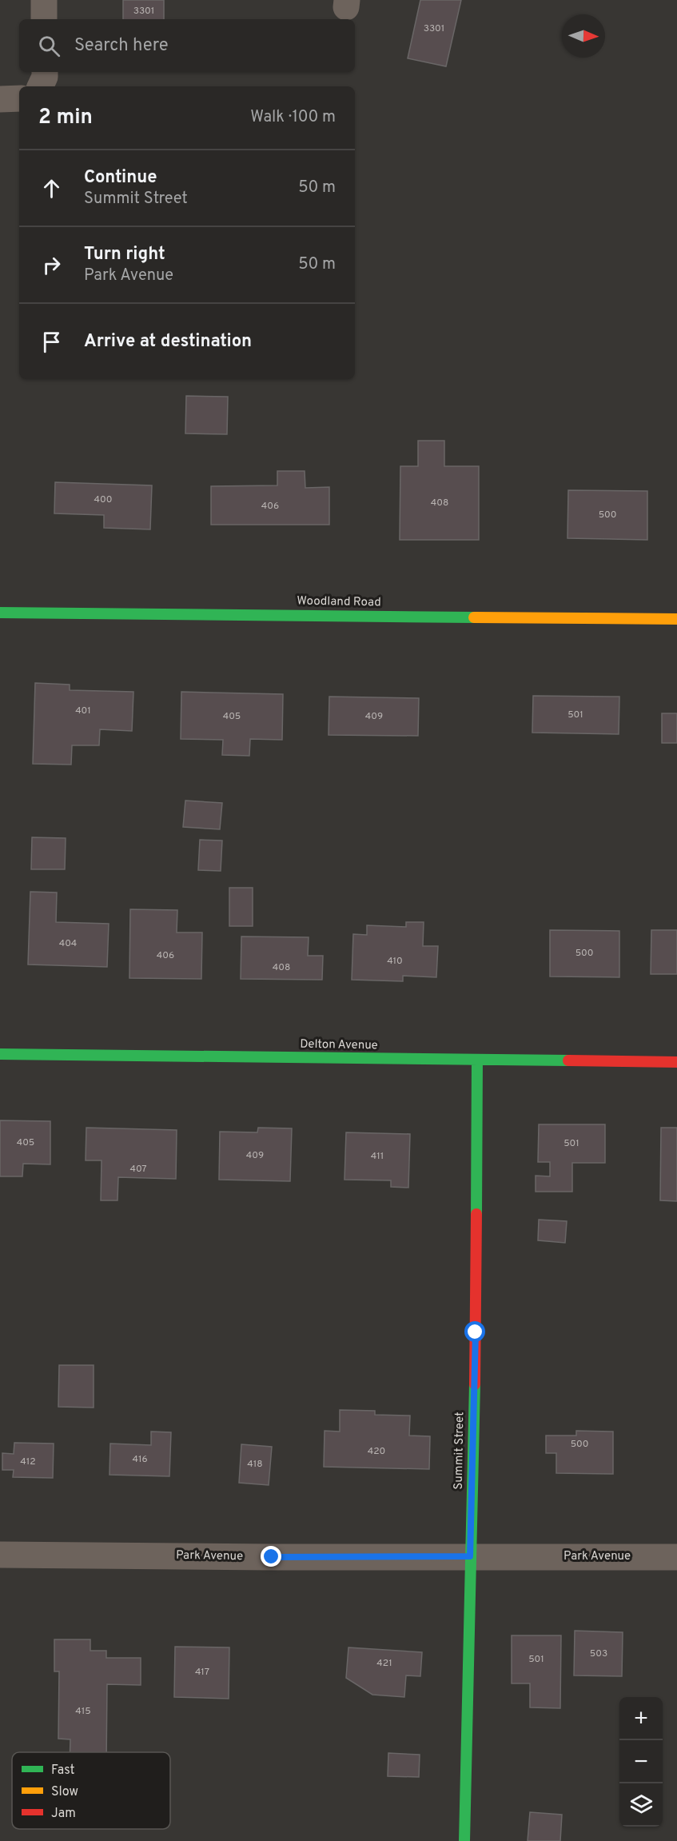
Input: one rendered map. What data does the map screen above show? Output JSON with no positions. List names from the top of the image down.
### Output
{
  "streets": {
    "street": [
      "Woodland Road",
      "Delton Avenue",
      "Summit Street",
      "Park Avenue"
    ]
  },
  "crossings": [
    ["Delton Avenue", "Summit Street"],
    ["Summit Street", "Park Avenue"]
  ],
  "house_numbers": [
    "3301",
    "3301",
    "400",
    "408",
    "406",
    "500",
    "401",
    "501",
    "405",
    "409",
    "404",
    "500",
    "406",
    "410",
    "408",
    "405",
    "501",
    "409",
    "411",
    "407",
    "500",
    "420",
    "416",
    "412",
    "418",
    "503",
    "501",
    "421",
    "417",
    "415"
  ],
  "legend": ["Fast", "Slow", "Jam"],
  "north": "right",
  "page": {
    "search": "Search here",
    "heading": ["2 min", "Walk · 100 m"],
    "list": [
      ["Continue", "Summit Street", "50 m"],
      ["Turn right", "Park Avenue", "50 m"],
      "Arrive at destination"
    ],
    "map_buttons": ["+", "−"]
  }
}
